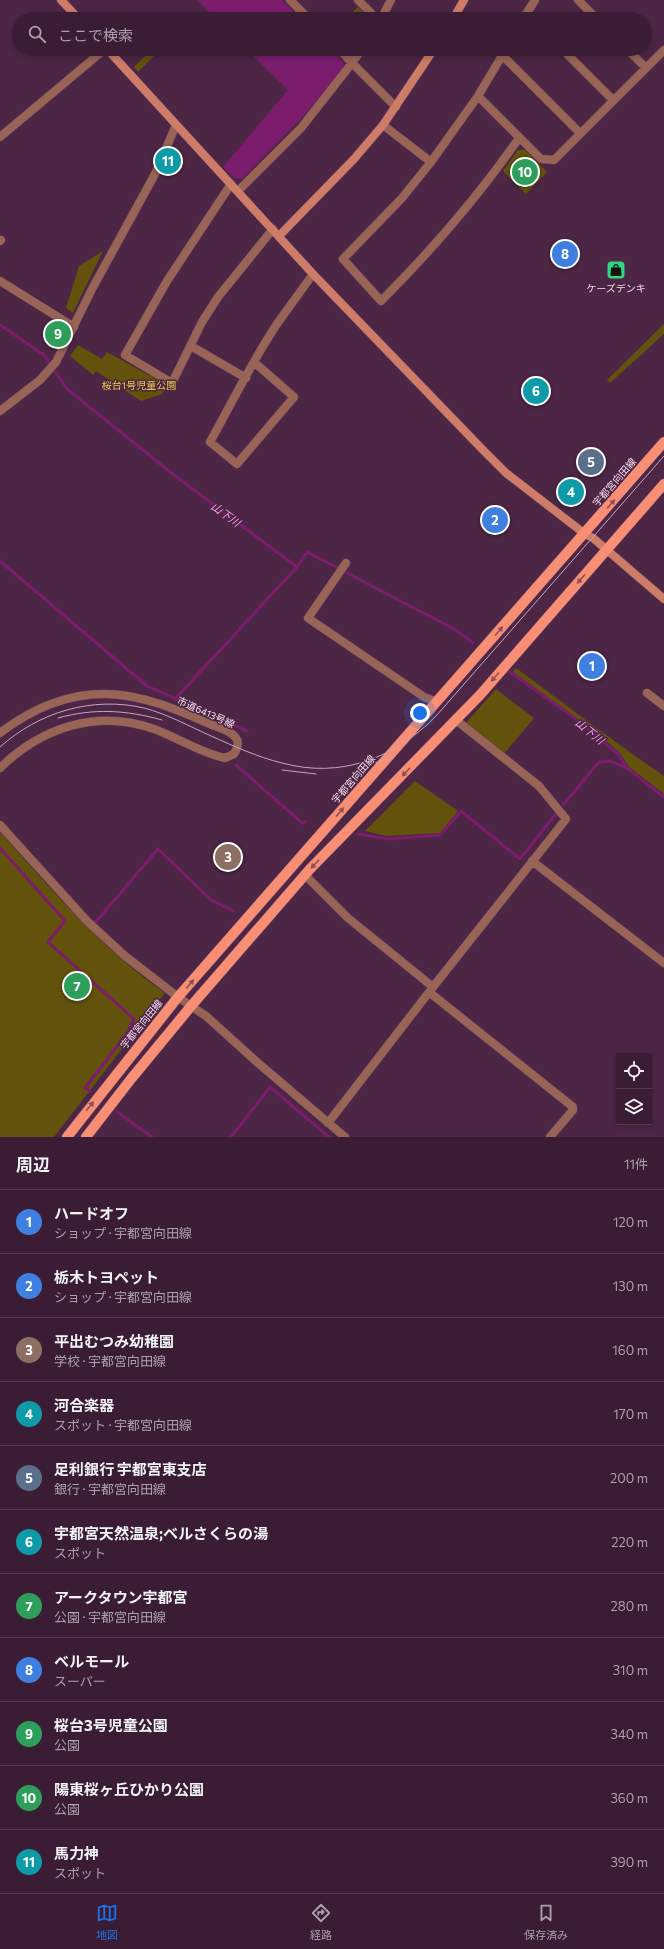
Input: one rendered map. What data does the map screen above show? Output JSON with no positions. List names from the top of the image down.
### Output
{
  "streets": {
    "main road": ["宇都宮向田線"],
    "street": ["市道6413号線"]
  },
  "water": ["山下川"],
  "parks": ["桜台1号児童公園"],
  "places": {
    "shop": ["ケーズデンキ"]
  },
  "page": {
    "search": "ここで検索",
    "pins": [
      "11",
      "10",
      "8",
      "9",
      "6",
      "5",
      "4",
      "2",
      "1",
      "3",
      "7"
    ],
    "heading": ["周辺", "11件"],
    "list": [
      {
        "mark": "1",
        "name": "ハードオフ",
        "note": "ショップ · 宇都宮向田線",
        "value": "120 m"
      },
      {
        "mark": "2",
        "name": "栃木トヨペット",
        "note": "ショップ · 宇都宮向田線",
        "value": "130 m"
      },
      {
        "mark": "3",
        "name": "平出むつみ幼稚園",
        "note": "学校 · 宇都宮向田線",
        "value": "160 m"
      },
      {
        "mark": "4",
        "name": "河合楽器",
        "note": "スポット · 宇都宮向田線",
        "value": "170 m"
      },
      {
        "mark": "5",
        "name": "足利銀行 宇都宮東支店",
        "note": "銀行 · 宇都宮向田線",
        "value": "200 m"
      },
      {
        "mark": "6",
        "name": "宇都宮天然温泉;ベルさくらの湯",
        "note": "スポット",
        "value": "220 m"
      },
      {
        "mark": "7",
        "name": "アークタウン宇都宮",
        "note": "公園 · 宇都宮向田線",
        "value": "280 m"
      },
      {
        "mark": "8",
        "name": "ベルモール",
        "note": "スーパー",
        "value": "310 m"
      },
      {
        "mark": "9",
        "name": "桜台3号児童公園",
        "note": "公園",
        "value": "340 m"
      },
      {
        "mark": "10",
        "name": "陽東桜ヶ丘ひかり公園",
        "note": "公園",
        "value": "360 m"
      },
      {
        "mark": "11",
        "name": "馬力神",
        "note": "スポット",
        "value": "390 m"
      }
    ],
    "nav": ["地図", "経路", "保存済み"]
  }
}
